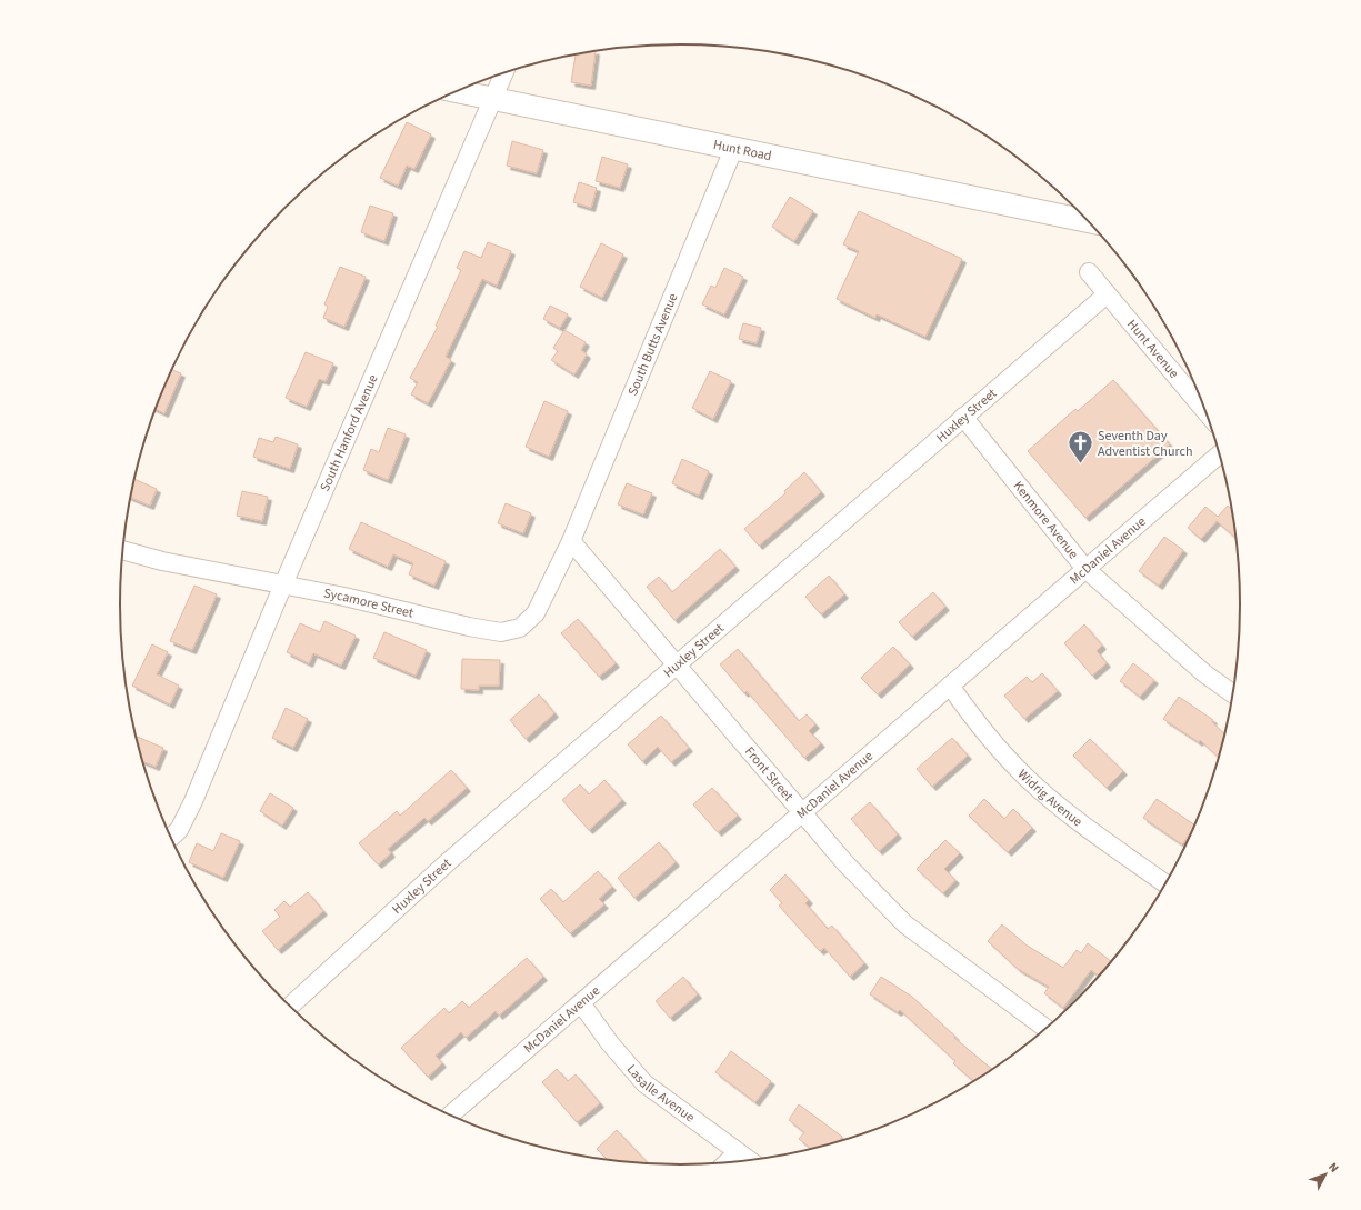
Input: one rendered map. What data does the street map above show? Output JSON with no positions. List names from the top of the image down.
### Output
{
  "streets": {
    "street": [
      "Hunt Road",
      "South Butts Avenue",
      "Hunt Avenue",
      "Huxley Street",
      "South Hanford Avenue",
      "Kenmore Avenue",
      "McDaniel Avenue",
      "Sycamore Street",
      "Front Street",
      "Widrig Avenue",
      "Lasalle Avenue"
    ]
  },
  "crossings": [
    ["Hunt Road", "South Butts Avenue"],
    ["Hunt Road", "South Hanford Avenue"],
    ["South Butts Avenue", "Sycamore Street"],
    ["South Butts Avenue", "Front Street"],
    ["Hunt Avenue", "Huxley Street"],
    ["Huxley Street", "Kenmore Avenue"],
    ["Huxley Street", "Front Street"],
    ["South Hanford Avenue", "Sycamore Street"],
    ["Kenmore Avenue", "McDaniel Avenue"],
    ["McDaniel Avenue", "Front Street"],
    ["McDaniel Avenue", "Widrig Avenue"],
    ["McDaniel Avenue", "Lasalle Avenue"],
    ["Sycamore Street", "Front Street"]
  ],
  "places": {
    "church": ["Seventh Day Adventist Church"]
  },
  "north": "top right"
}
